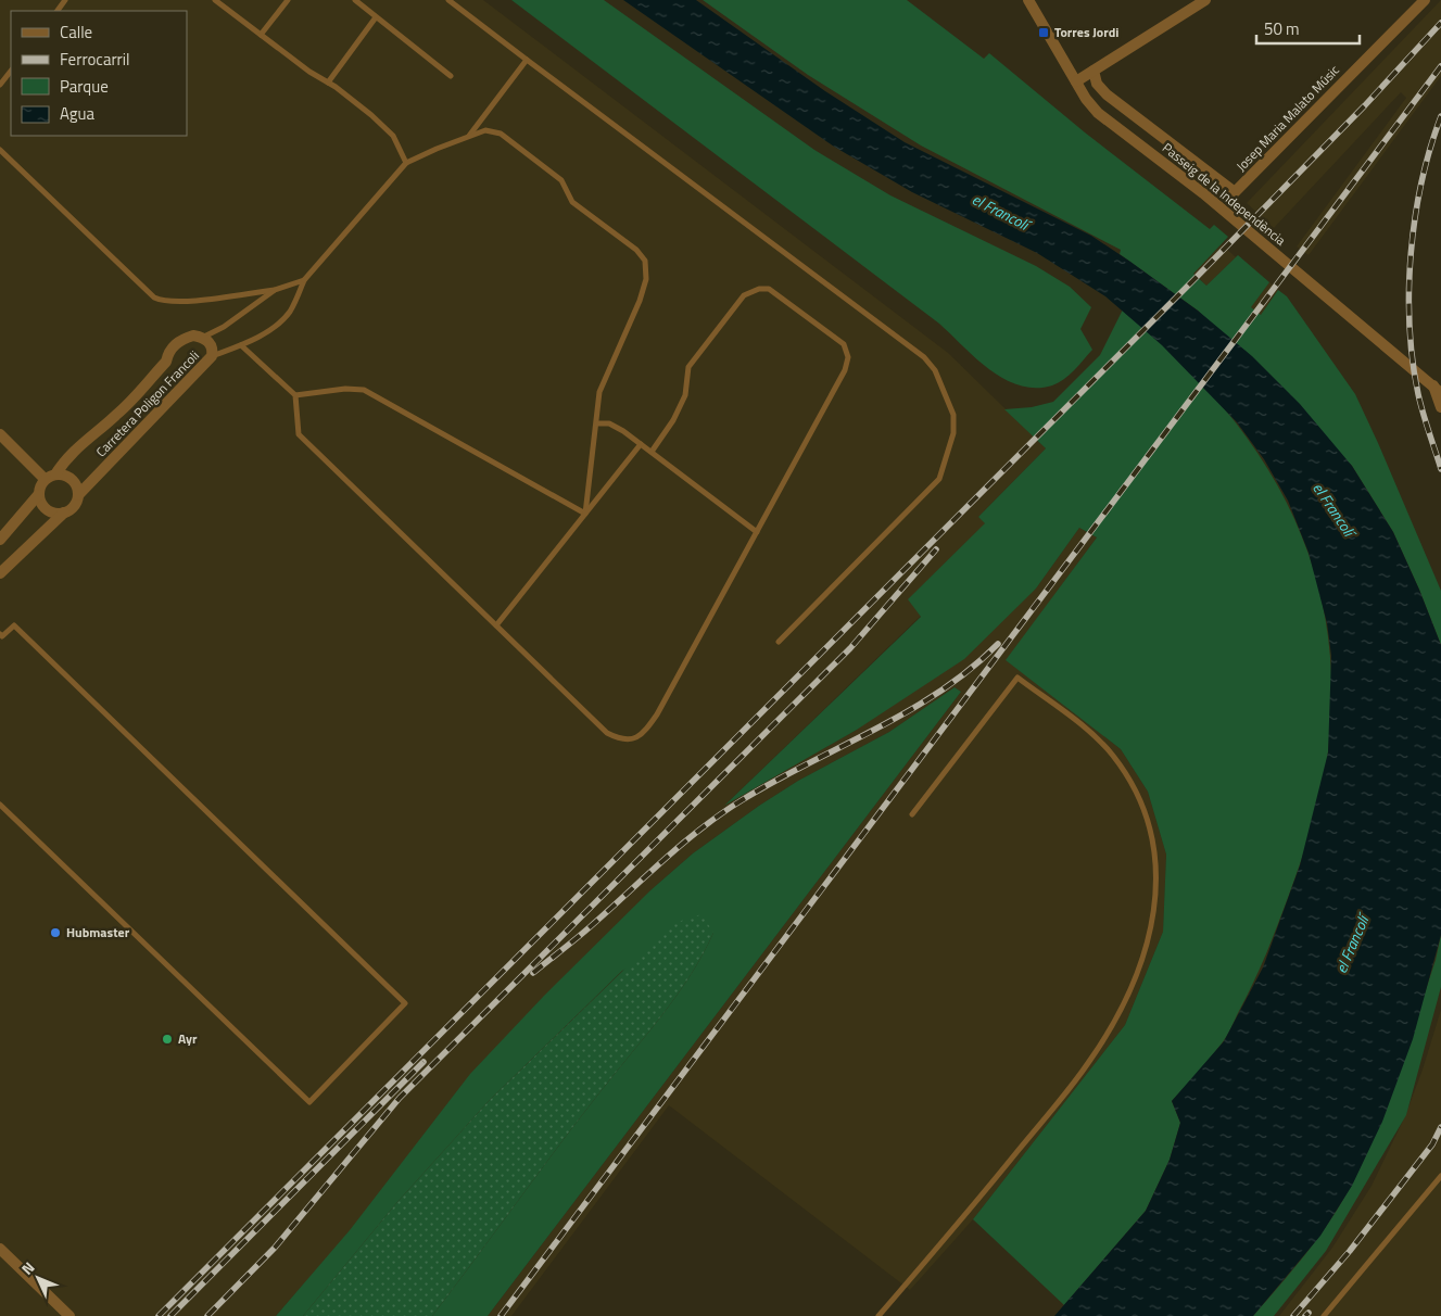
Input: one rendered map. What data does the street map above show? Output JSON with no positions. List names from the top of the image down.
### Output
{
  "streets": {
    "street": ["Josep Maria Malato Músic", "Passeig de la Independència", "Carretera Poligon Francoli"]
  },
  "water": ["el Francolí"],
  "places": {
    "transit": ["Torres Jordi"],
    "other": ["Hubmaster", "Ayr"]
  },
  "legend": [
    "Calle",
    "Ferrocarril",
    "Parque",
    "Agua"
  ],
  "scale_bar": "50 m",
  "north": "top left"
}
